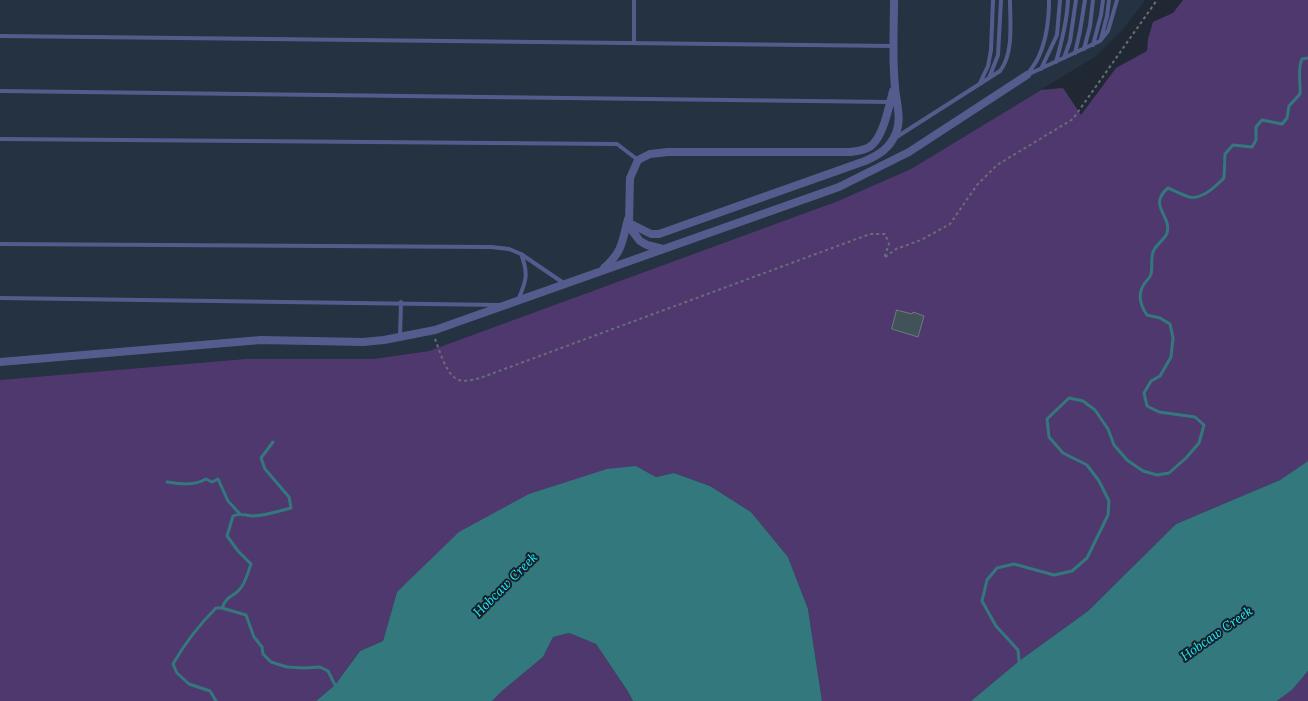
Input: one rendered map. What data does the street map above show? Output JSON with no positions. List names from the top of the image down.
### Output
{
  "water": ["Hobcaw Creek"]
}
